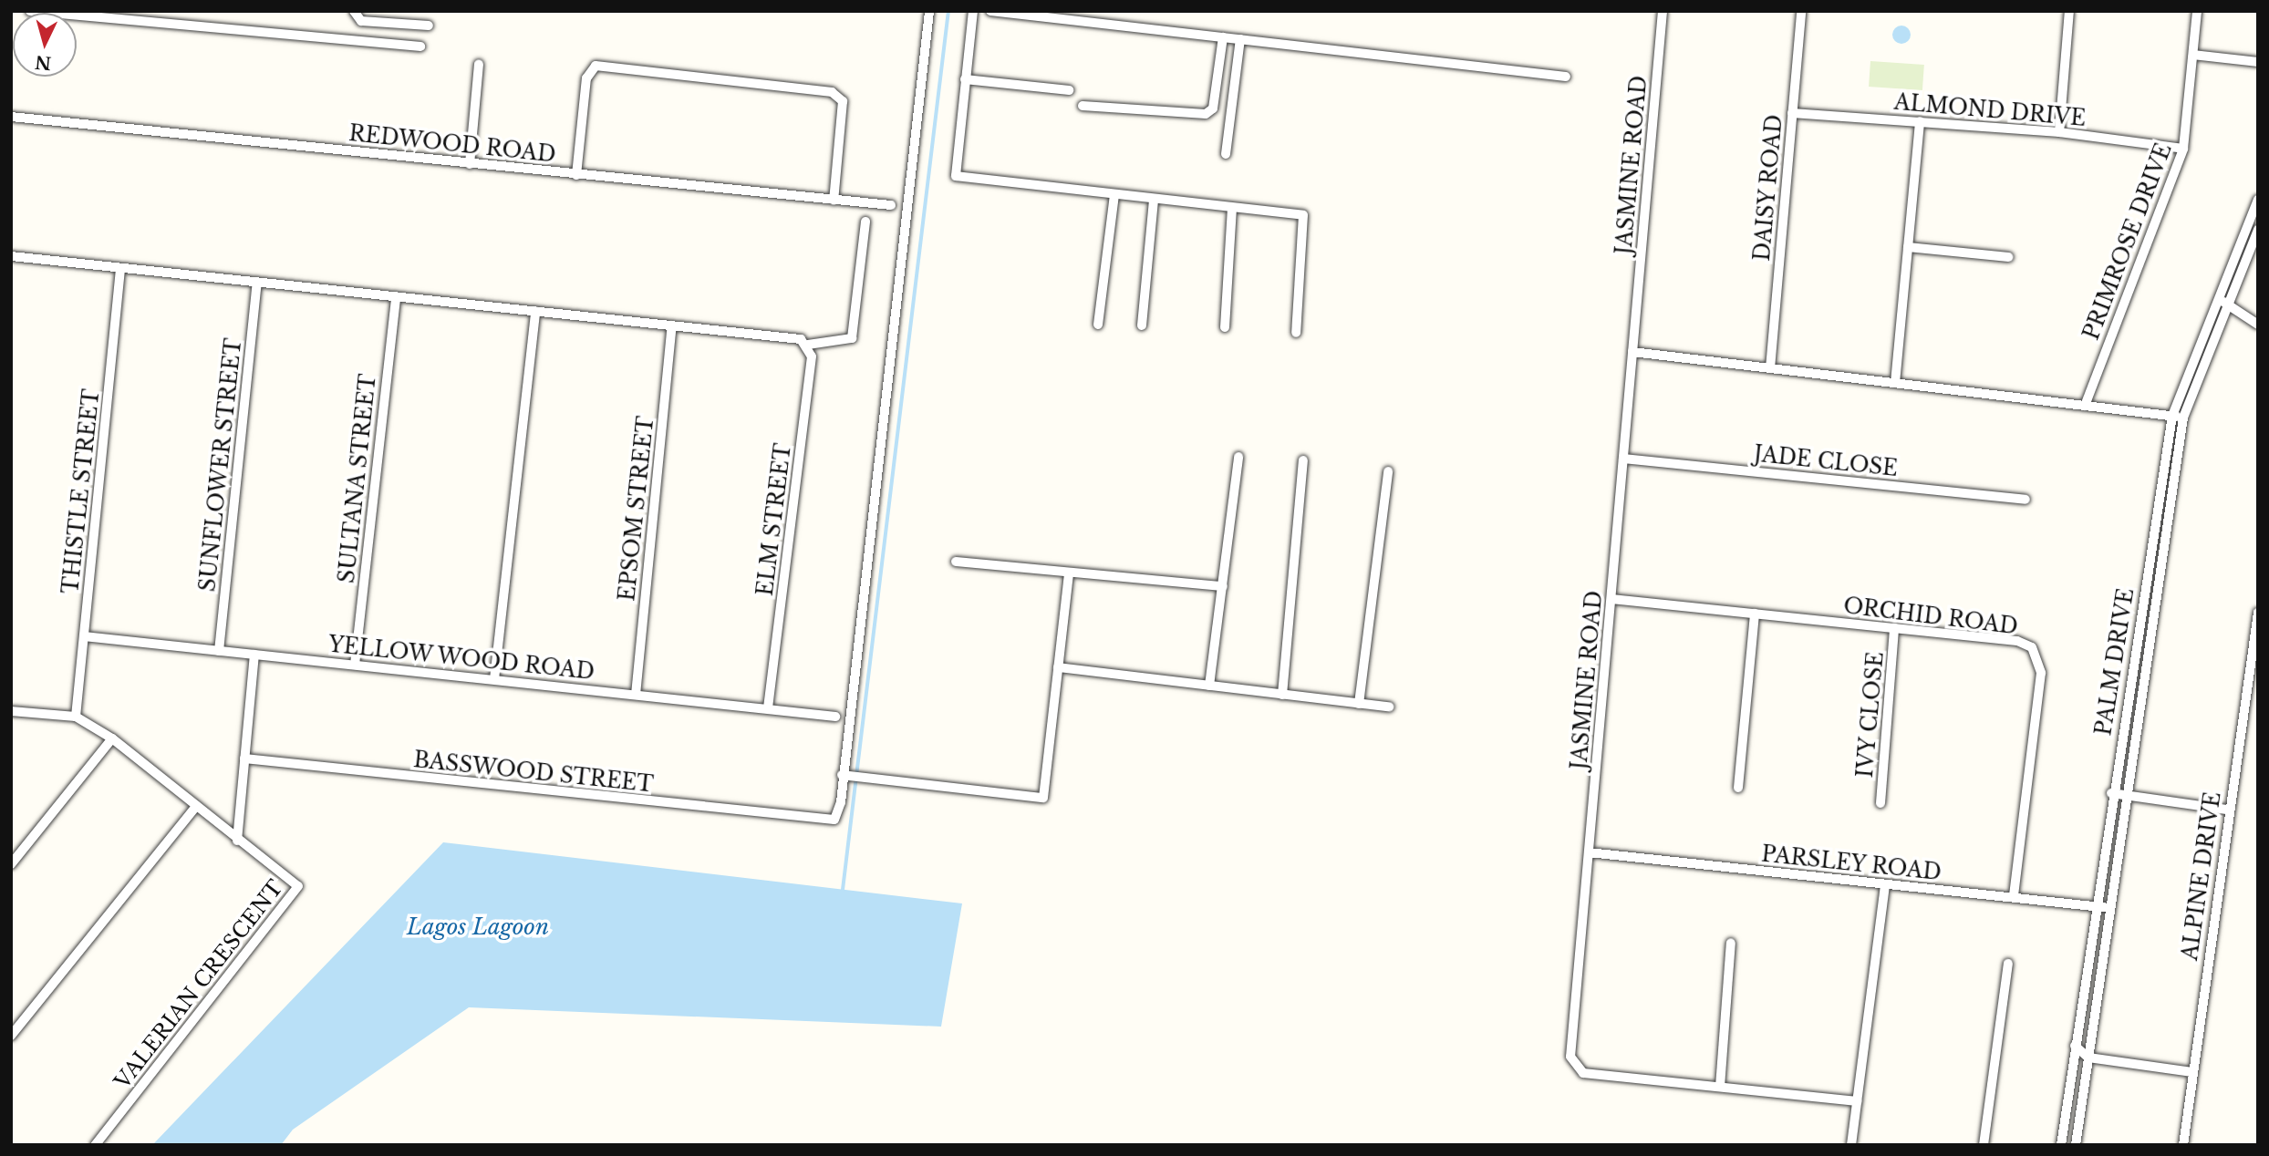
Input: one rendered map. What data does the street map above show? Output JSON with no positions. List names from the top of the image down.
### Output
{
  "streets": {
    "street": [
      "ALMOND DRIVE",
      "REDWOOD ROAD",
      "JASMINE ROAD",
      "DAISY ROAD",
      "PRIMROSE DRIVE",
      "JADE CLOSE",
      "SUNFLOWER STREET",
      "SULTANA STREET",
      "THISTLE STREET",
      "EPSOM STREET",
      "ELM STREET",
      "ORCHID ROAD",
      "YELLOW WOOD ROAD",
      "PALM DRIVE",
      "IVY CLOSE",
      "BASSWOOD STREET",
      "PARSLEY ROAD",
      "ALPINE DRIVE",
      "VALERIAN CRESCENT"
    ]
  },
  "crossings": [
    ["ALMOND DRIVE", "DAISY ROAD"],
    ["ALMOND DRIVE", "PRIMROSE DRIVE"],
    ["JASMINE ROAD", "JADE CLOSE"],
    ["JASMINE ROAD", "ORCHID ROAD"],
    ["JASMINE ROAD", "PARSLEY ROAD"],
    ["SUNFLOWER STREET", "YELLOW WOOD ROAD"],
    ["SULTANA STREET", "YELLOW WOOD ROAD"],
    ["THISTLE STREET", "YELLOW WOOD ROAD"],
    ["THISTLE STREET", "VALERIAN CRESCENT"],
    ["EPSOM STREET", "YELLOW WOOD ROAD"],
    ["ELM STREET", "YELLOW WOOD ROAD"],
    ["ORCHID ROAD", "IVY CLOSE"],
    ["ORCHID ROAD", "PARSLEY ROAD"],
    ["PALM DRIVE", "PARSLEY ROAD"]
  ],
  "water": ["Lagos Lagoon"],
  "north": "bottom"
}
